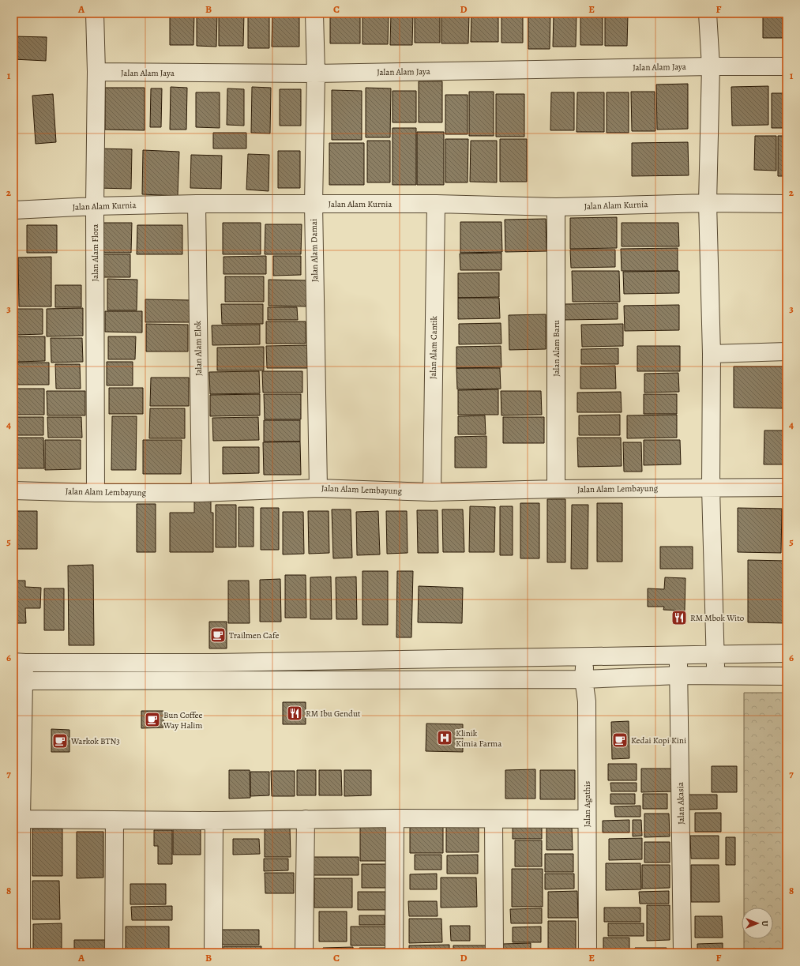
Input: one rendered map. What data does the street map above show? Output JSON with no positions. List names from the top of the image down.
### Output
{
  "streets": {
    "street": [
      "Jalan Alam Jaya",
      "Jalan Alam Kurnia",
      "Jalan Alam Damai",
      "Jalan Alam Flora",
      "Jalan Alam Cantik",
      "Jalan Alam Elok",
      "Jalan Alam Baru",
      "Jalan Alam Lembayung",
      "Jalan Akasia",
      "Jalan Agathis"
    ]
  },
  "crossings": [
    ["Jalan Alam Jaya", "Jalan Alam Damai"],
    ["Jalan Alam Jaya", "Jalan Alam Flora"],
    ["Jalan Alam Kurnia", "Jalan Alam Damai"],
    ["Jalan Alam Kurnia", "Jalan Alam Flora"],
    ["Jalan Alam Kurnia", "Jalan Alam Cantik"],
    ["Jalan Alam Kurnia", "Jalan Alam Elok"],
    ["Jalan Alam Kurnia", "Jalan Alam Baru"],
    ["Jalan Alam Damai", "Jalan Alam Lembayung"],
    ["Jalan Alam Flora", "Jalan Alam Lembayung"],
    ["Jalan Alam Cantik", "Jalan Alam Lembayung"],
    ["Jalan Alam Elok", "Jalan Alam Lembayung"],
    ["Jalan Alam Baru", "Jalan Alam Lembayung"]
  ],
  "places": {
    "restaurant": ["RM Mbok Wito", "RM Ibu Gendut"],
    "cafe": [
      "Trailmen Cafe",
      "Bun Coffee Way Halim",
      "Kedai Kopi Kini",
      "Warkok BTN3"
    ],
    "hospital": ["Klinik Kimia Farma"]
  },
  "north": "right",
  "grid": {
    "columns": [
      "A",
      "B",
      "C",
      "D",
      "E",
      "F"
    ],
    "rows": [
      "1",
      "2",
      "3",
      "4",
      "5",
      "6",
      "7",
      "8"
    ]
  }
}
